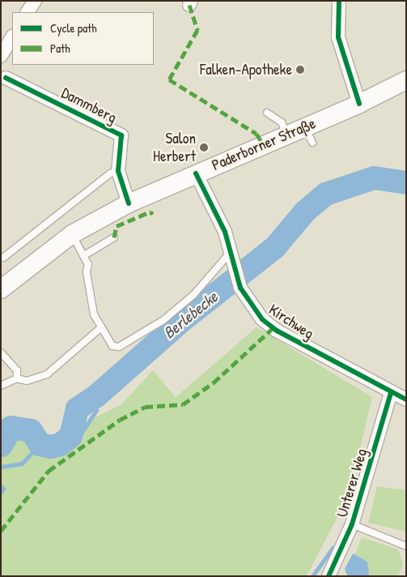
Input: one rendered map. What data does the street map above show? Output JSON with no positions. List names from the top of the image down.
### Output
{
  "streets": {
    "main road": ["Paderborner Straße"],
    "street": ["Dammberg", "Kirchweg", "Unterer Weg"]
  },
  "crossings": [
    ["Dammberg", "Paderborner Straße"],
    ["Paderborner Straße", "Kirchweg"],
    ["Kirchweg", "Unterer Weg"]
  ],
  "water": ["Berlebecke"],
  "places": ["Falken-Apotheke", "Salon Herbert"],
  "legend": ["Cycle path", "Path"]
}
